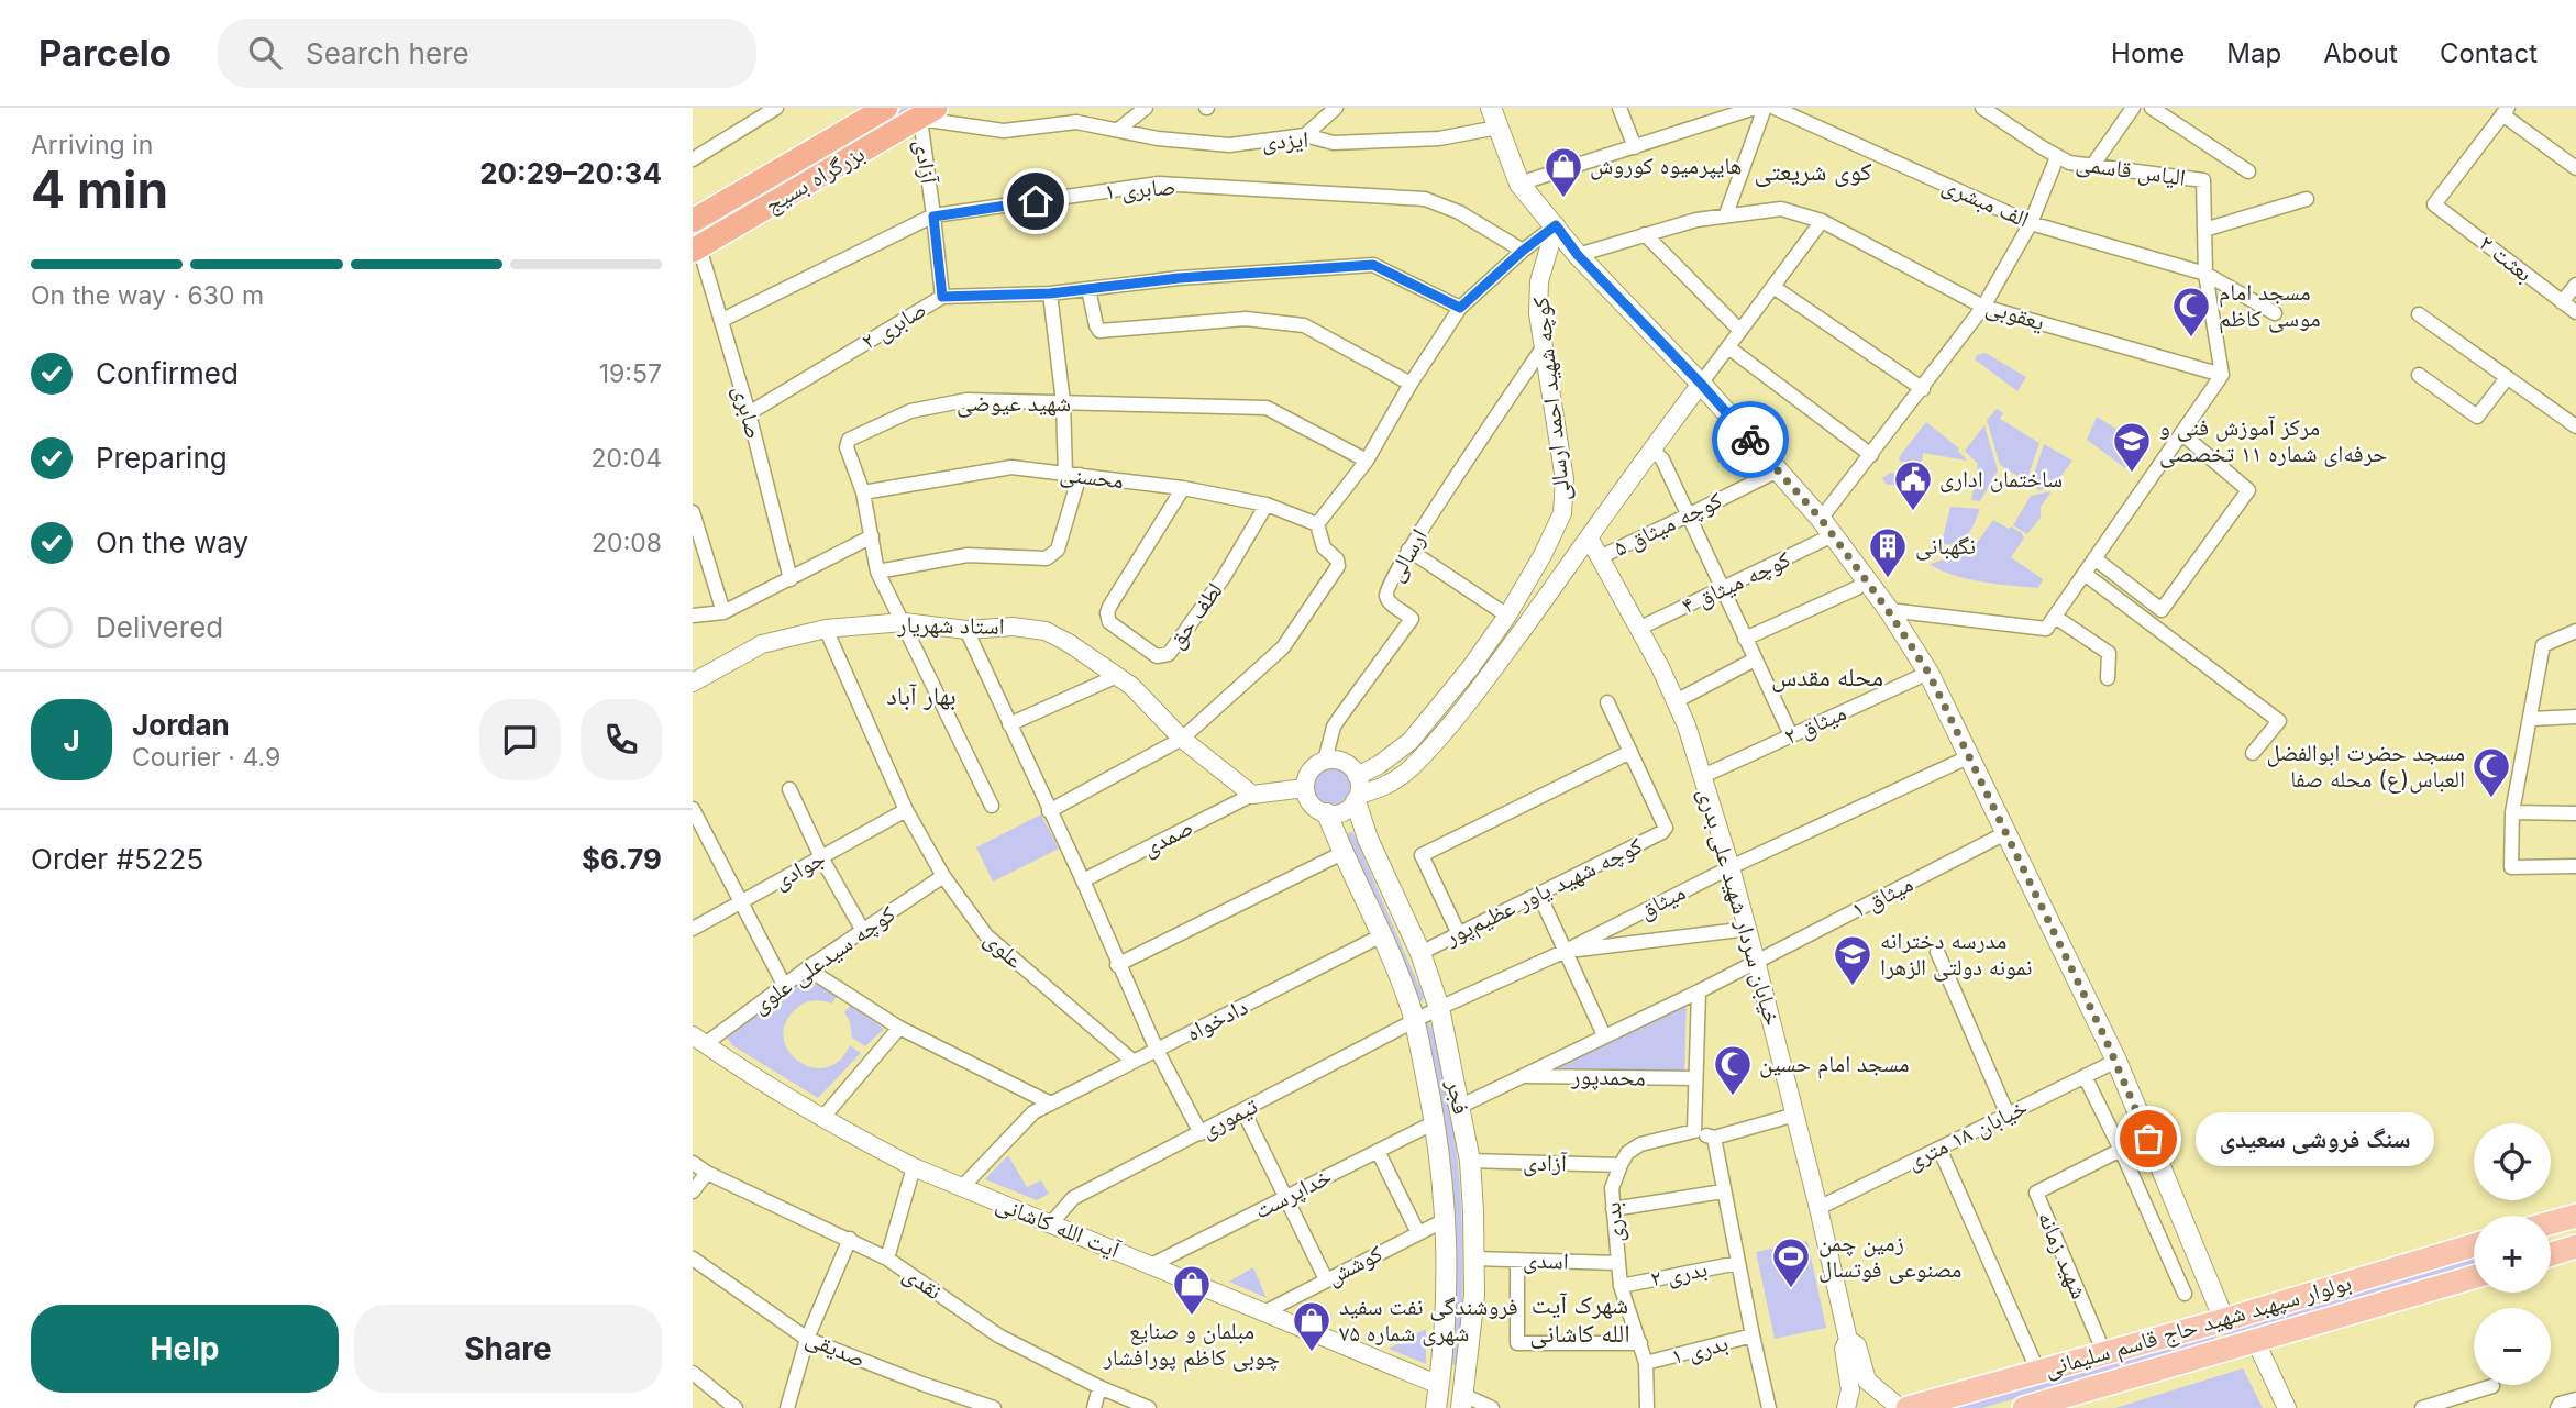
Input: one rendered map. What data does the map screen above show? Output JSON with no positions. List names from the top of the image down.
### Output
{
  "streets": {
    "highway": ["بزرگراه بسیج"],
    "main road": ["فجر", "بولوار سپهبد شهید حاج قاسم سلیمانی"],
    "street": [
      "ایزدی",
      "آزادی",
      "الیاس قاسمی",
      "صابری ۱",
      "الف مبشری",
      "بعثت ۲",
      "یعقوبی",
      "صابری ۲",
      "کوچه شهید احمد ارسالی",
      "شهید عیوضی",
      "صابری",
      "محسنی",
      "کوچه میثاق ۵",
      "ارسالی",
      "کوچه میثاق ۴",
      "لطف حق",
      "استاد شهریار",
      "میثاق ۲",
      "صمدی",
      "جوادی",
      "کوچه شهید یاور عظیم‌پور",
      "میثاق ۱",
      "میثاق",
      "خیابان سردار شهید علی بدری",
      "علوی",
      "کوچه سیدعلی علوی",
      "دادخواه",
      "محمدپور",
      "تیموری",
      "خیابان ۱۸ متری",
      "خداپرست",
      "بدری",
      "آیت الله کاشانی",
      "شهید زمانه",
      "اسدی",
      "کوشش",
      "بدری ۲",
      "نقدی",
      "صدیقی",
      "بدری ۱"
    ]
  },
  "crossings": [
    ["آزادی", "بزرگراه بسیج"],
    ["آزادی", "صابری ۱"],
    ["آزادی", "صابری ۲"],
    ["آزادی", "فجر"],
    ["آزادی", "بدری"],
    ["بزرگراه بسیج", "صابری"],
    ["صابری ۱", "صابری"],
    ["صابری ۲", "صابری"],
    ["کوچه شهید احمد ارسالی", "ارسالی"],
    ["کوچه شهید احمد ارسالی", "خیابان سردار شهید علی بدری"],
    ["کوچه شهید احمد ارسالی", "فجر"],
    ["شهید عیوضی", "محسنی"],
    ["شهید عیوضی", "استاد شهریار"],
    ["محسنی", "لطف حق"],
    ["کوچه میثاق ۵", "خیابان سردار شهید علی بدری"],
    ["ارسالی", "فجر"],
    ["کوچه میثاق ۴", "خیابان سردار شهید علی بدری"],
    ["استاد شهریار", "صمدی"],
    ["استاد شهریار", "علوی"],
    ["میثاق ۲", "خیابان سردار شهید علی بدری"],
    ["جوادی", "علوی"],
    ["کوچه شهید یاور عظیم‌پور", "فجر"],
    ["میثاق ۱", "خیابان سردار شهید علی بدری"],
    ["میثاق", "خیابان سردار شهید علی بدری"],
    ["میثاق", "فجر"],
    ["میثاق", "تیموری"],
    ["خیابان سردار شهید علی بدری", "خیابان ۱۸ متری"],
    ["علوی", "کوچه سیدعلی علوی"],
    ["علوی", "دادخواه"],
    ["کوچه سیدعلی علوی", "آیت الله کاشانی"],
    ["دادخواه", "فجر"],
    ["دادخواه", "آیت الله کاشانی"],
    ["فجر", "تیموری"],
    ["فجر", "خداپرست"],
    ["فجر", "آیت الله کاشانی"],
    ["فجر", "اسدی"],
    ["فجر", "کوشش"],
    ["تیموری", "آیت الله کاشانی"],
    ["خداپرست", "آیت الله کاشانی"],
    ["بدری", "اسدی"],
    ["بدری", "بدری ۲"],
    ["بدری", "بدری ۱"],
    ["آیت الله کاشانی", "کوشش"],
    ["شهید زمانه", "بولوار سپهبد شهید حاج قاسم سلیمانی"]
  ],
  "districts": [
    "کوی شریعتی",
    "محله مقدس",
    "بهار آباد",
    "شهرک آیت الله کاشانی"
  ],
  "places": {
    "shop": ["هایپرمیوه کوروش", "مبلمان و صنایع چوبی کاظم پورافشار", "فروشندگی نفت سفید شهری شماره ۷۵"],
    "mosque": ["مسجد امام موسی کاظم", "مسجد حضرت ابوالفضل العباس(ع) محله صفا", "مسجد امام حسین"],
    "school or university": ["مرکز آموزش فنی و حرفه‌ای شماره ۱۱ تخصصی", "مدرسه دخترانه نمونه دولتی الزهرا"],
    "public building": ["ساختمان اداری"],
    "building": ["نگهبانی"],
    "other": ["سنگ فروشی سعیدی"],
    "sports": ["زمین چمن مصنوعی فوتسال"]
  },
  "page": {
    "header": "Parcelo",
    "search": "Search here",
    "nav": [
      "Home",
      "Map",
      "About",
      "Contact"
    ],
    "heading": ["4 min", "Arriving in", "20:29–20:34"],
    "panel": [
      "Jordan",
      "Courier · 4.9",
      "Order #5225",
      "$6.79"
    ],
    "bar": "On the way · 630 m",
    "list": [
      ["Confirmed", "19:57"],
      ["Preparing", "20:04"],
      ["On the way", "20:08"],
      "Delivered"
    ],
    "round": "J",
    "bubble": "سنگ فروشی سعیدی",
    "map_buttons": ["+", "−"],
    "buttons": ["Help", "Share"]
  }
}
